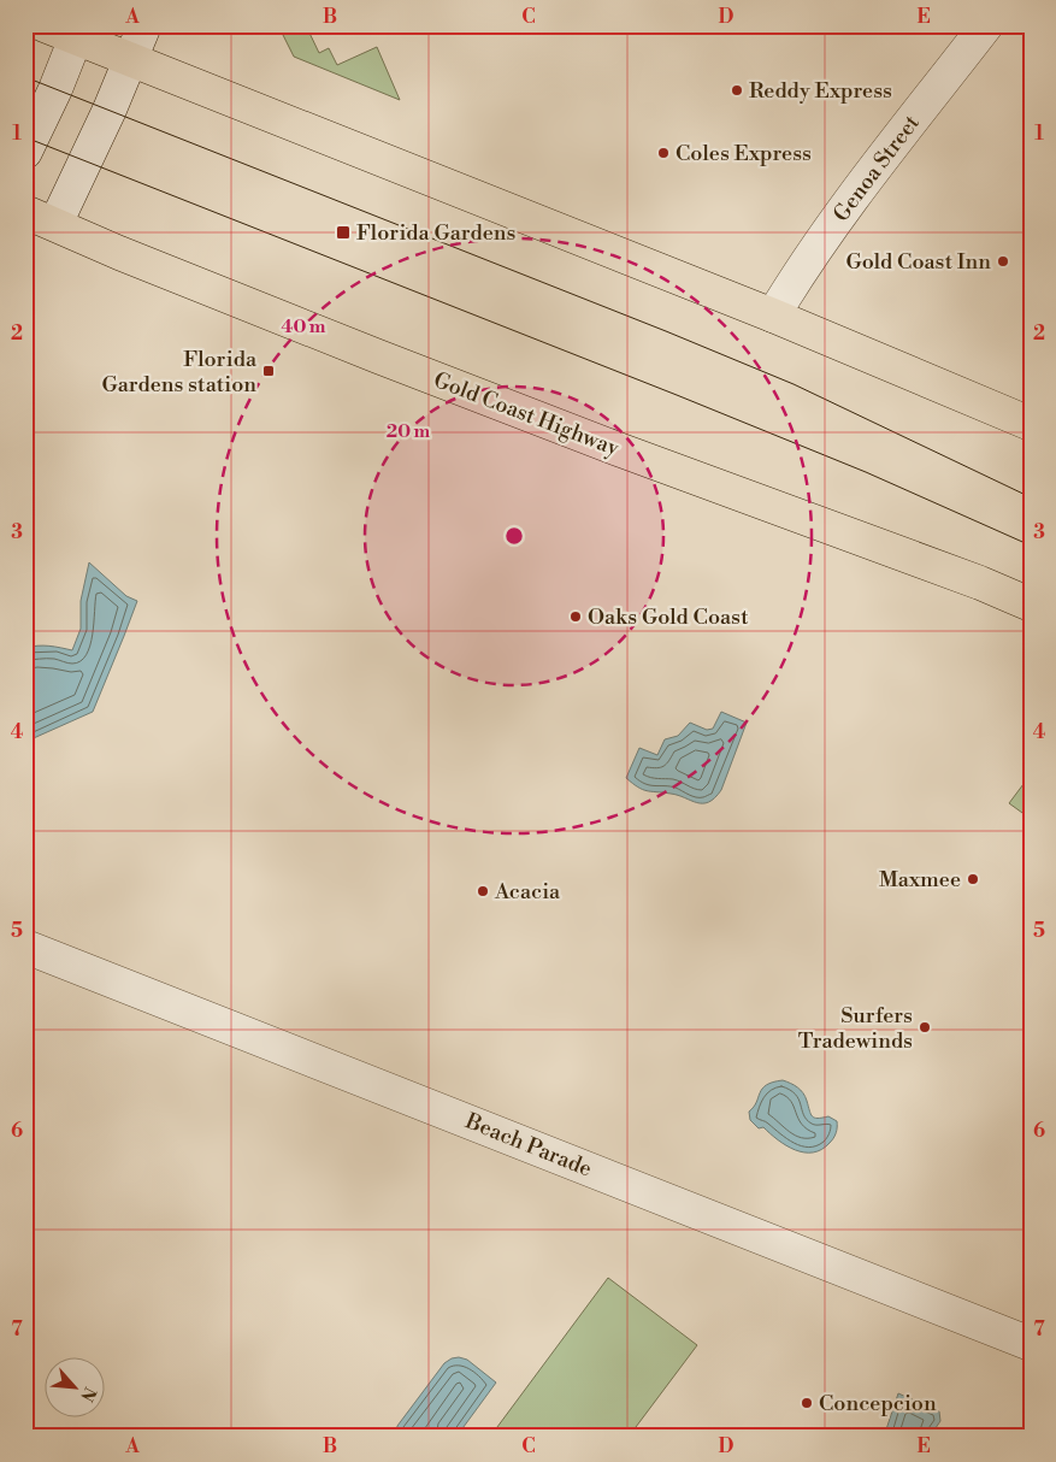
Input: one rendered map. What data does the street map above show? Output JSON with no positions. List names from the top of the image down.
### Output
{
  "streets": {
    "highway": ["Gold Coast Highway"],
    "street": ["Genoa Street", "Beach Parade"]
  },
  "places": {
    "other": [
      "Reddy Express",
      "Coles Express",
      "Gold Coast Inn",
      "Oaks Gold Coast",
      "Maxmee",
      "Acacia",
      "Surfers Tradewinds",
      "Concepcion"
    ],
    "transit": ["Florida Gardens", "Florida Gardens station"]
  },
  "north": "bottom right",
  "grid": {
    "columns": [
      "A",
      "B",
      "C",
      "D",
      "E"
    ],
    "rows": [
      "1",
      "2",
      "3",
      "4",
      "5",
      "6",
      "7"
    ]
  },
  "rings": ["40 m", "20 m"]
}
